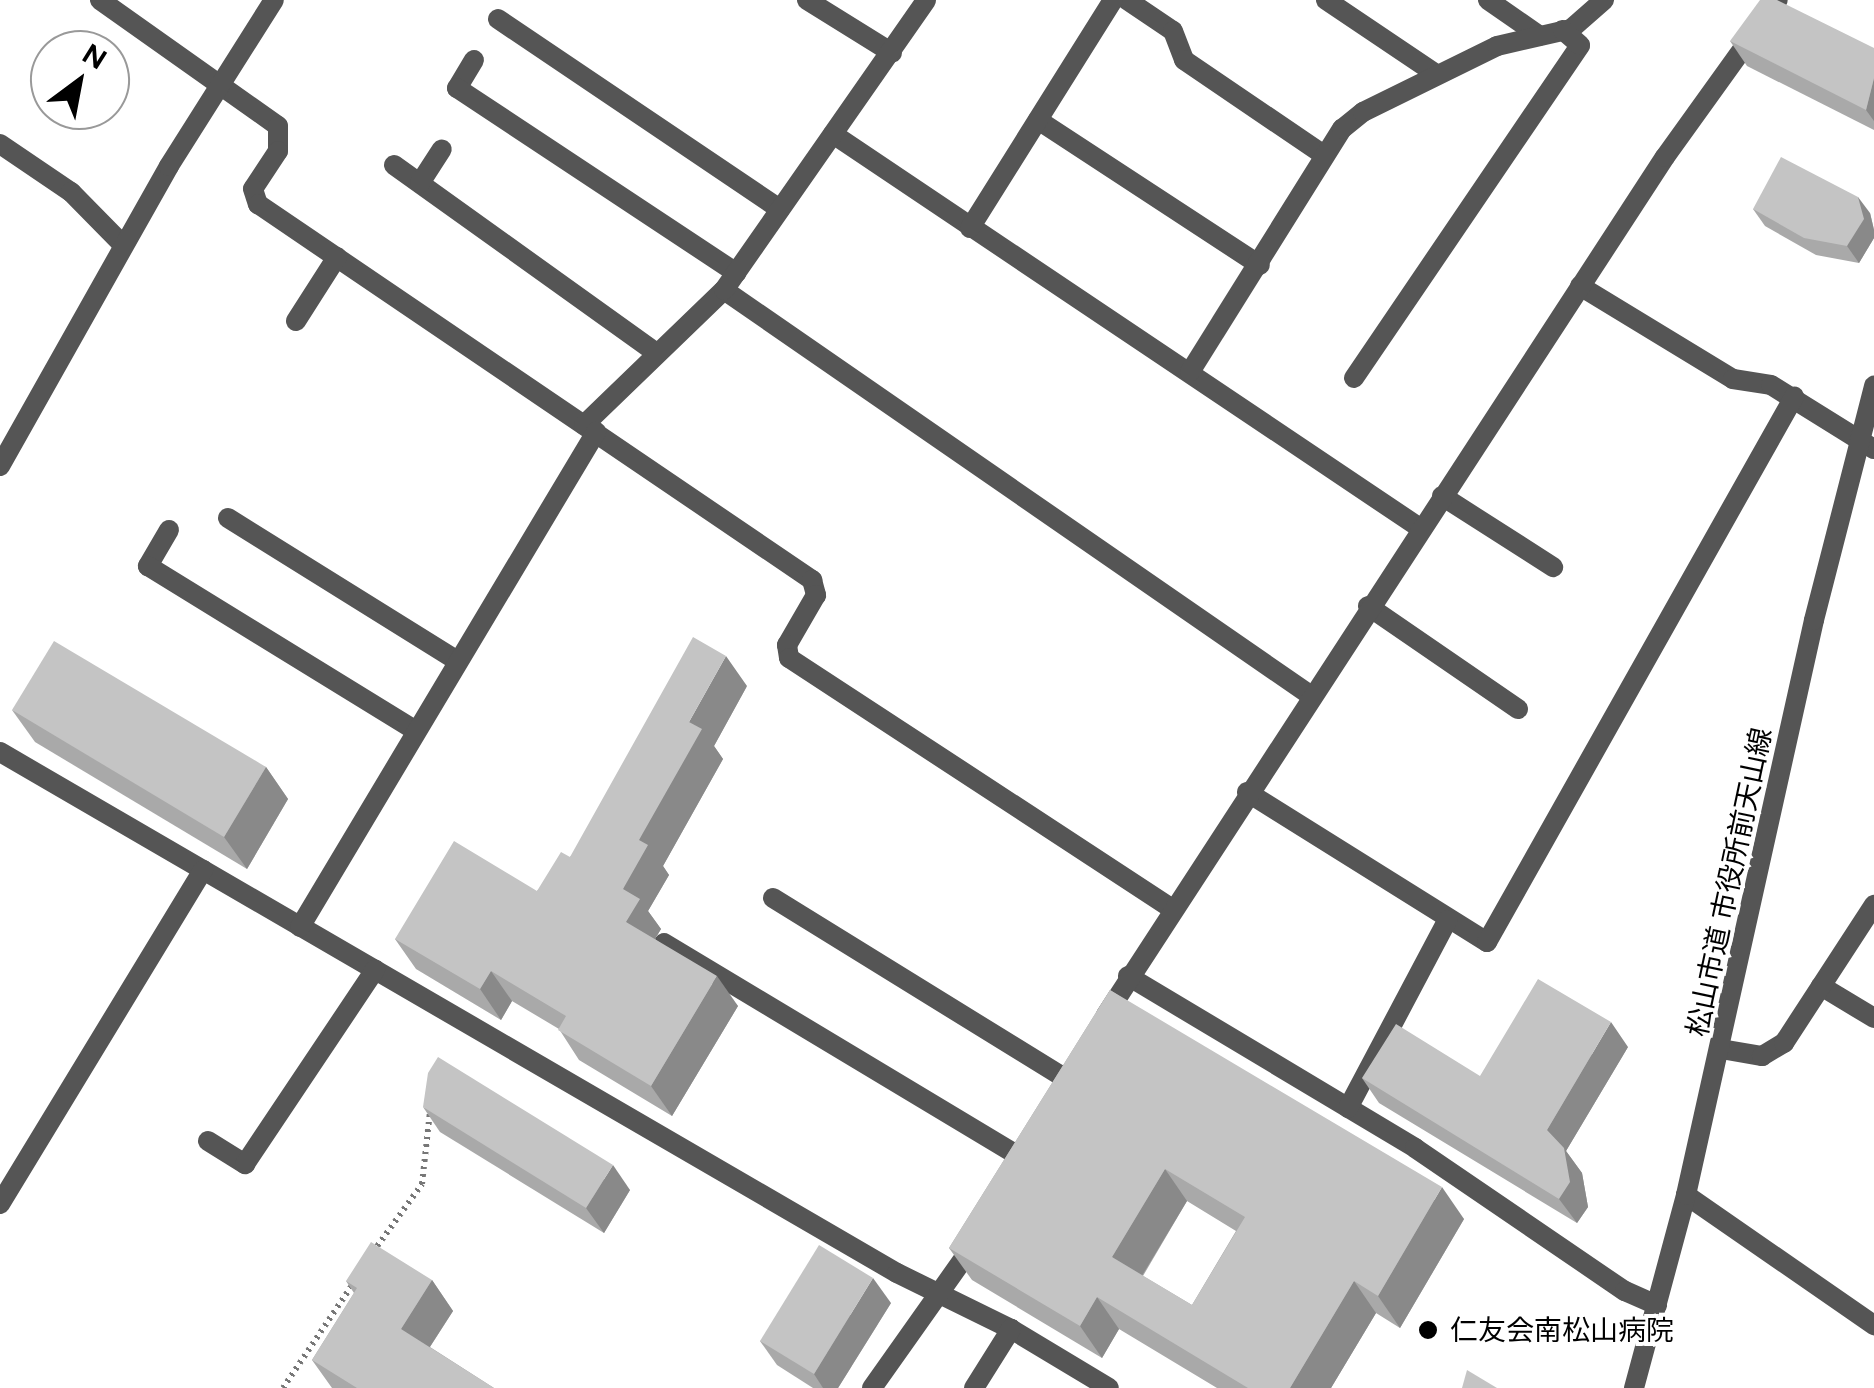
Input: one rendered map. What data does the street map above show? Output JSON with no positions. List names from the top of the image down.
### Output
{
  "streets": {
    "street": ["松山市道 市役所前天山線"]
  },
  "places": ["仁友会南松山病院"],
  "north": "top right"
}
